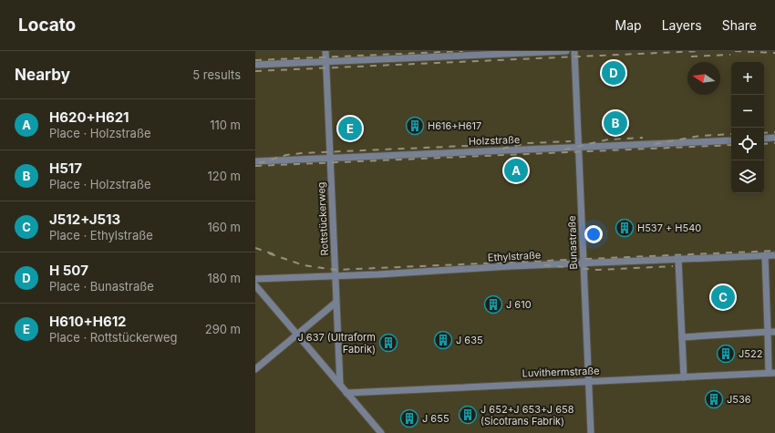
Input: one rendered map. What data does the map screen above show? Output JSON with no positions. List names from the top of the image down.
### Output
{
  "streets": {
    "street": [
      "Holzstraße",
      "Rottstückerweg",
      "Bunastraße",
      "Ethylstraße",
      "Luvithermstraße"
    ]
  },
  "crossings": [
    ["Holzstraße", "Rottstückerweg"],
    ["Holzstraße", "Bunastraße"],
    ["Rottstückerweg", "Ethylstraße"],
    ["Bunastraße", "Ethylstraße"],
    ["Bunastraße", "Luvithermstraße"]
  ],
  "places": {
    "building": [
      "H616+H617",
      "H537 + H540",
      "J 610",
      "J 635",
      "J 637 (Ultraform Fabrik)",
      "J522",
      "J536",
      "J 652+J 653+J 658 (Sicotrans Fabrik)",
      "J 655"
    ]
  },
  "north": "left",
  "page": {
    "header": "Locato",
    "nav": ["Map", "Layers", "Share"],
    "heading": ["Nearby", "5 results"],
    "pins": [
      "D",
      "B",
      "E",
      "A",
      "C"
    ],
    "map_buttons": ["+", "−"],
    "list": [
      {
        "mark": "A",
        "name": "H620+H621",
        "note": "Place · Holzstraße",
        "value": "110 m"
      },
      {
        "mark": "B",
        "name": "H517",
        "note": "Place · Holzstraße",
        "value": "120 m"
      },
      {
        "mark": "C",
        "name": "J512+J513",
        "note": "Place · Ethylstraße",
        "value": "160 m"
      },
      {
        "mark": "D",
        "name": "H 507",
        "note": "Place · Bunastraße",
        "value": "180 m"
      },
      {
        "mark": "E",
        "name": "H610+H612",
        "note": "Place · Rottstückerweg",
        "value": "290 m"
      }
    ]
  }
}
